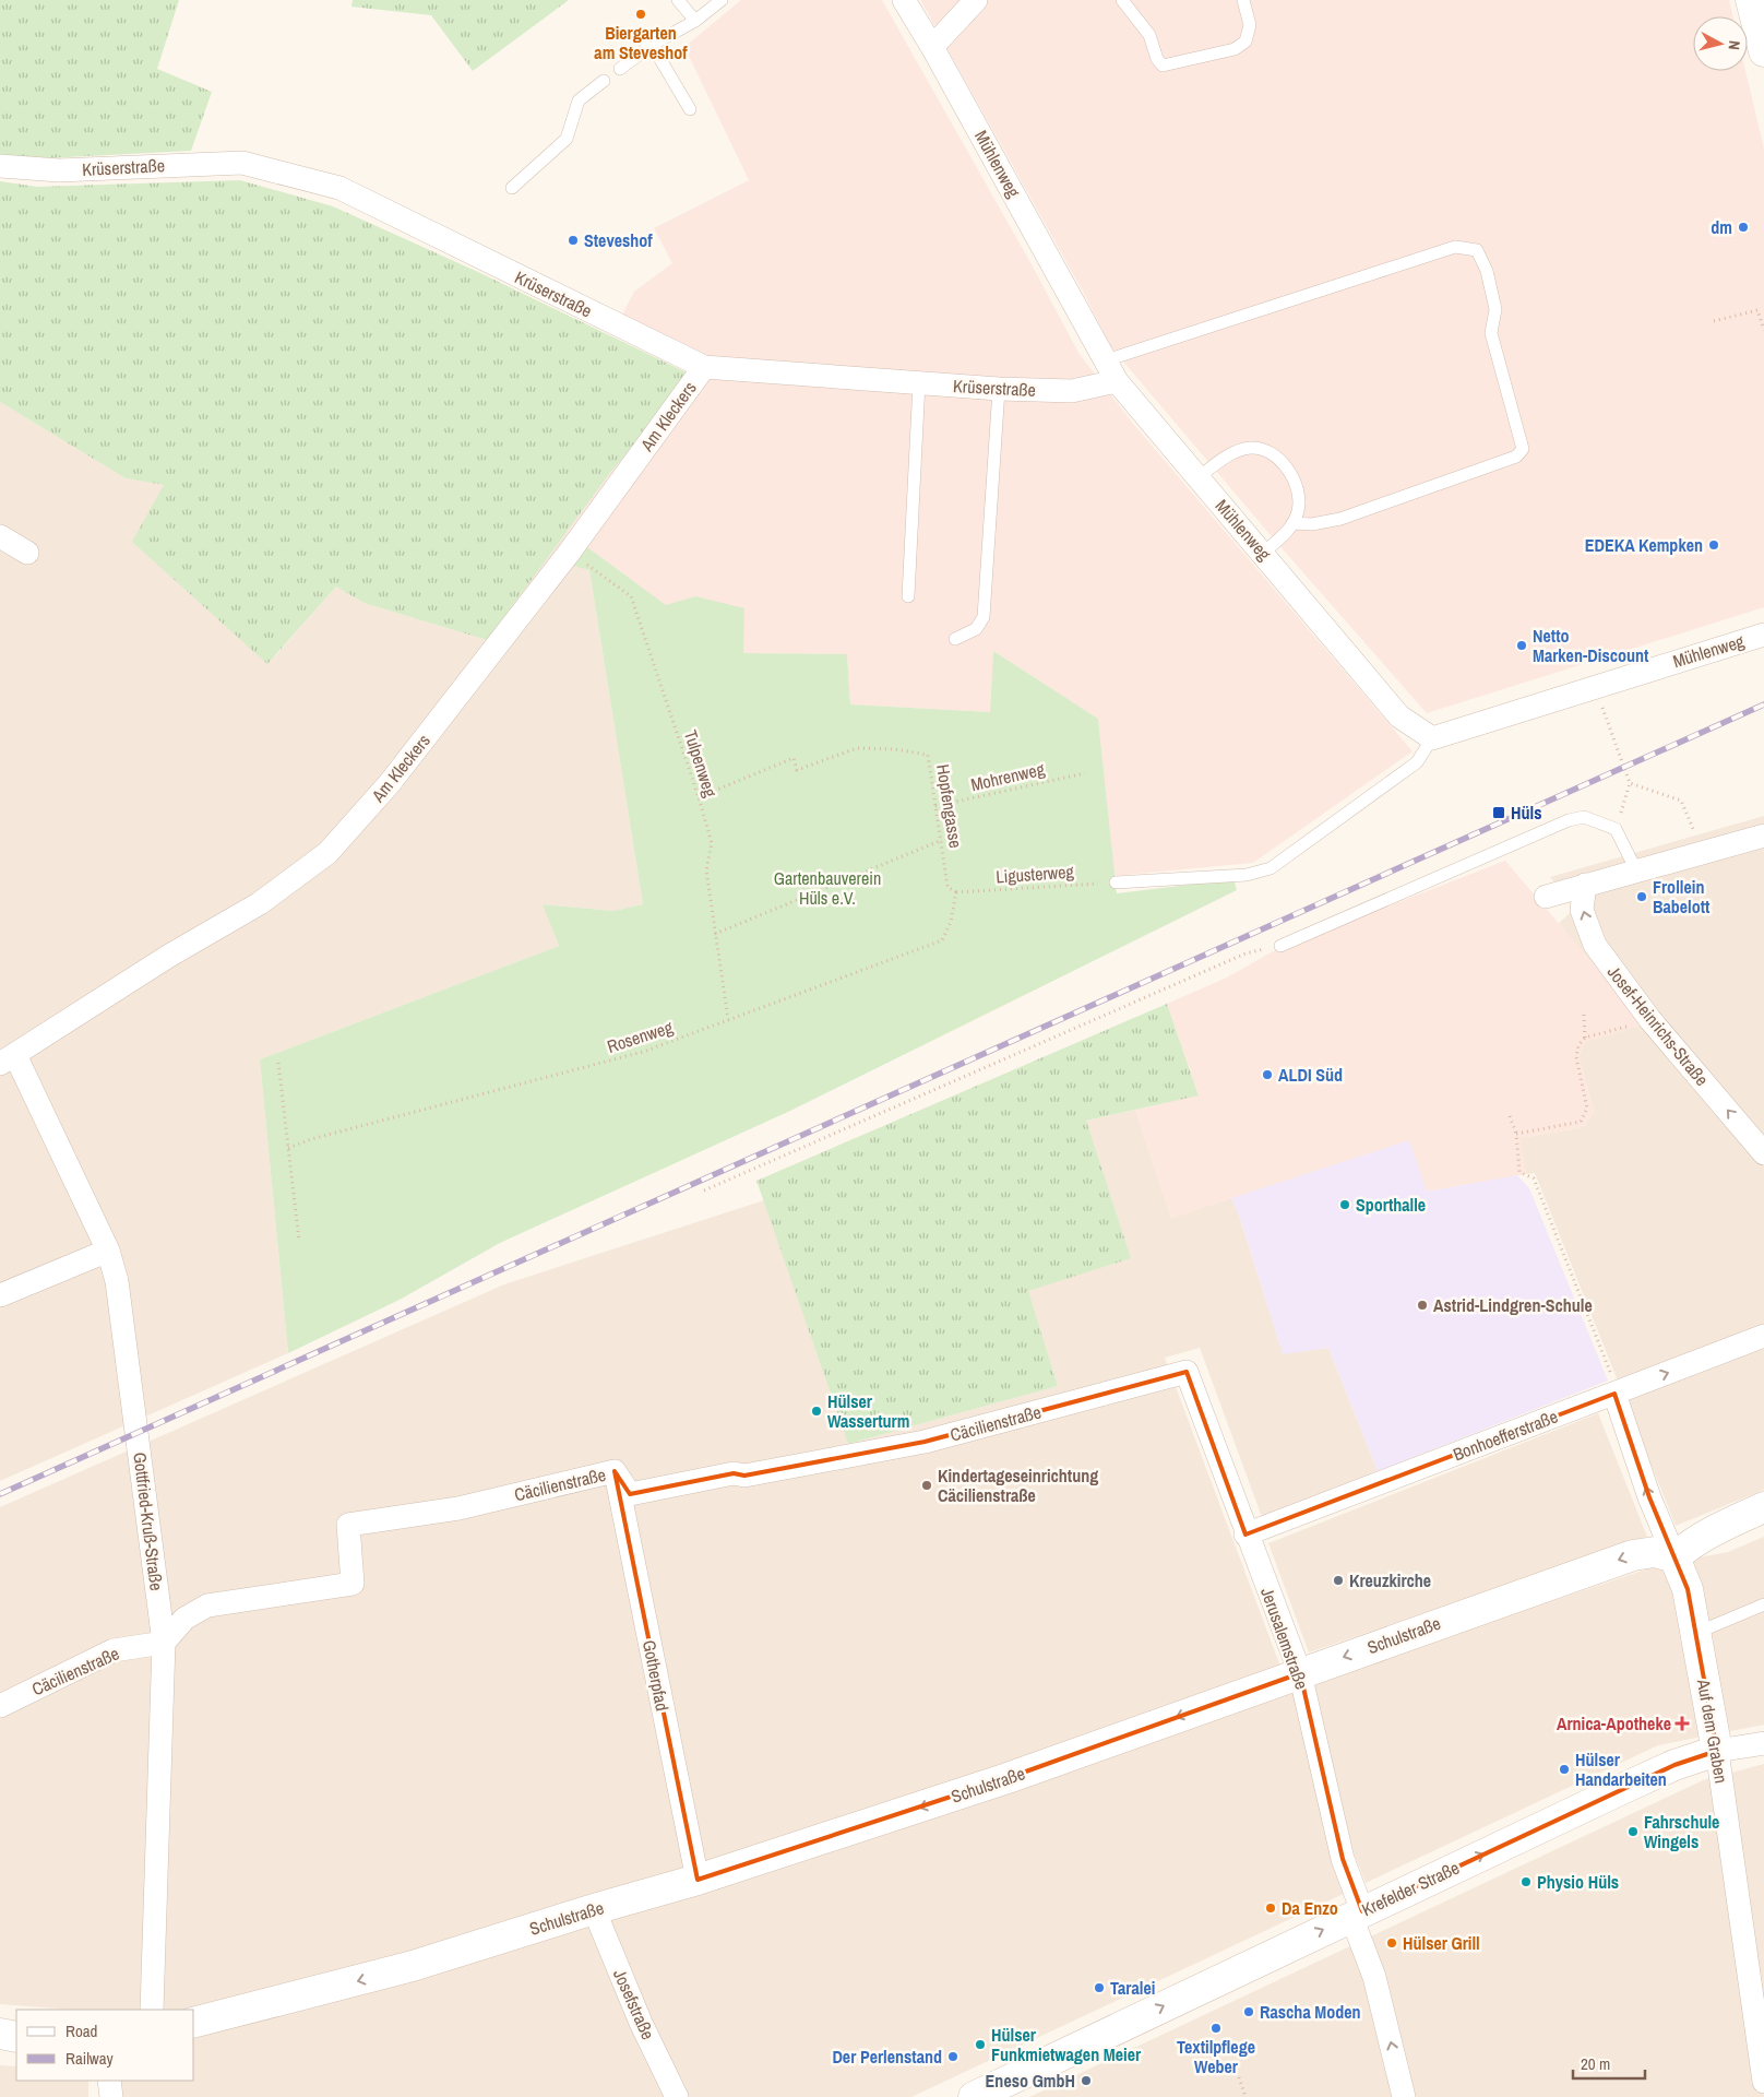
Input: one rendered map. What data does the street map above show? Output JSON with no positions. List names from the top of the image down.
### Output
{
  "streets": {
    "street": [
      "Mühlenweg",
      "Krüserstraße",
      "Am Kleckers",
      "Josef-Heinrichs-Straße",
      "Cäcilienstraße",
      "Bonhoefferstraße",
      "Gottfried-Kruß-Straße",
      "Schulstraße",
      "Jerusalemstraße",
      "Gotherpfad",
      "Auf dem Graben",
      "Krefelder Straße",
      "Josefstraße"
    ],
    "path": [
      "Tulpenweg",
      "Mohrenweg",
      "Hopfengasse",
      "Ligusterweg",
      "Rosenweg"
    ]
  },
  "crossings": [
    ["Mühlenweg", "Krüserstraße"],
    ["Krüserstraße", "Am Kleckers"],
    ["Am Kleckers", "Tulpenweg"],
    ["Am Kleckers", "Gottfried-Kruß-Straße"],
    ["Tulpenweg", "Hopfengasse"],
    ["Tulpenweg", "Rosenweg"],
    ["Mohrenweg", "Hopfengasse"],
    ["Hopfengasse", "Ligusterweg"],
    ["Hopfengasse", "Rosenweg"],
    ["Ligusterweg", "Rosenweg"],
    ["Cäcilienstraße", "Gottfried-Kruß-Straße"],
    ["Cäcilienstraße", "Jerusalemstraße"],
    ["Cäcilienstraße", "Gotherpfad"],
    ["Bonhoefferstraße", "Jerusalemstraße"],
    ["Bonhoefferstraße", "Auf dem Graben"],
    ["Schulstraße", "Jerusalemstraße"],
    ["Schulstraße", "Gotherpfad"],
    ["Schulstraße", "Auf dem Graben"],
    ["Schulstraße", "Josefstraße"],
    ["Jerusalemstraße", "Krefelder Straße"],
    ["Auf dem Graben", "Krefelder Straße"]
  ],
  "one_way": ["Josef-Heinrichs-Straße", "Schulstraße", "Krefelder Straße"],
  "parks": ["Gartenbauverein Hüls e.V."],
  "places": {
    "other": [
      "Biergarten am Steveshof",
      "dm",
      "Steveshof",
      "EDEKA Kempken",
      "Netto Marken-Discount",
      "Frollein Babelott",
      "ALDI Süd",
      "Sporthalle",
      "Astrid-Lindgren-Schule",
      "Hülser Wasserturm",
      "Kindertageseinrichtung Cäcilienstraße",
      "Kreuzkirche",
      "Hülser Handarbeiten",
      "Fahrschule Wingels",
      "Physio Hüls",
      "Da Enzo",
      "Hülser Grill",
      "Taralei",
      "Rascha Moden",
      "Textilpflege Weber",
      "Hülser Funkmietwagen Meier",
      "Der Perlenstand",
      "Eneso GmbH"
    ],
    "transit": ["Hüls"],
    "health": ["Arnica-Apotheke"]
  },
  "legend": ["Road", "Railway"],
  "scale_bar": "20 m",
  "north": "right"
}
